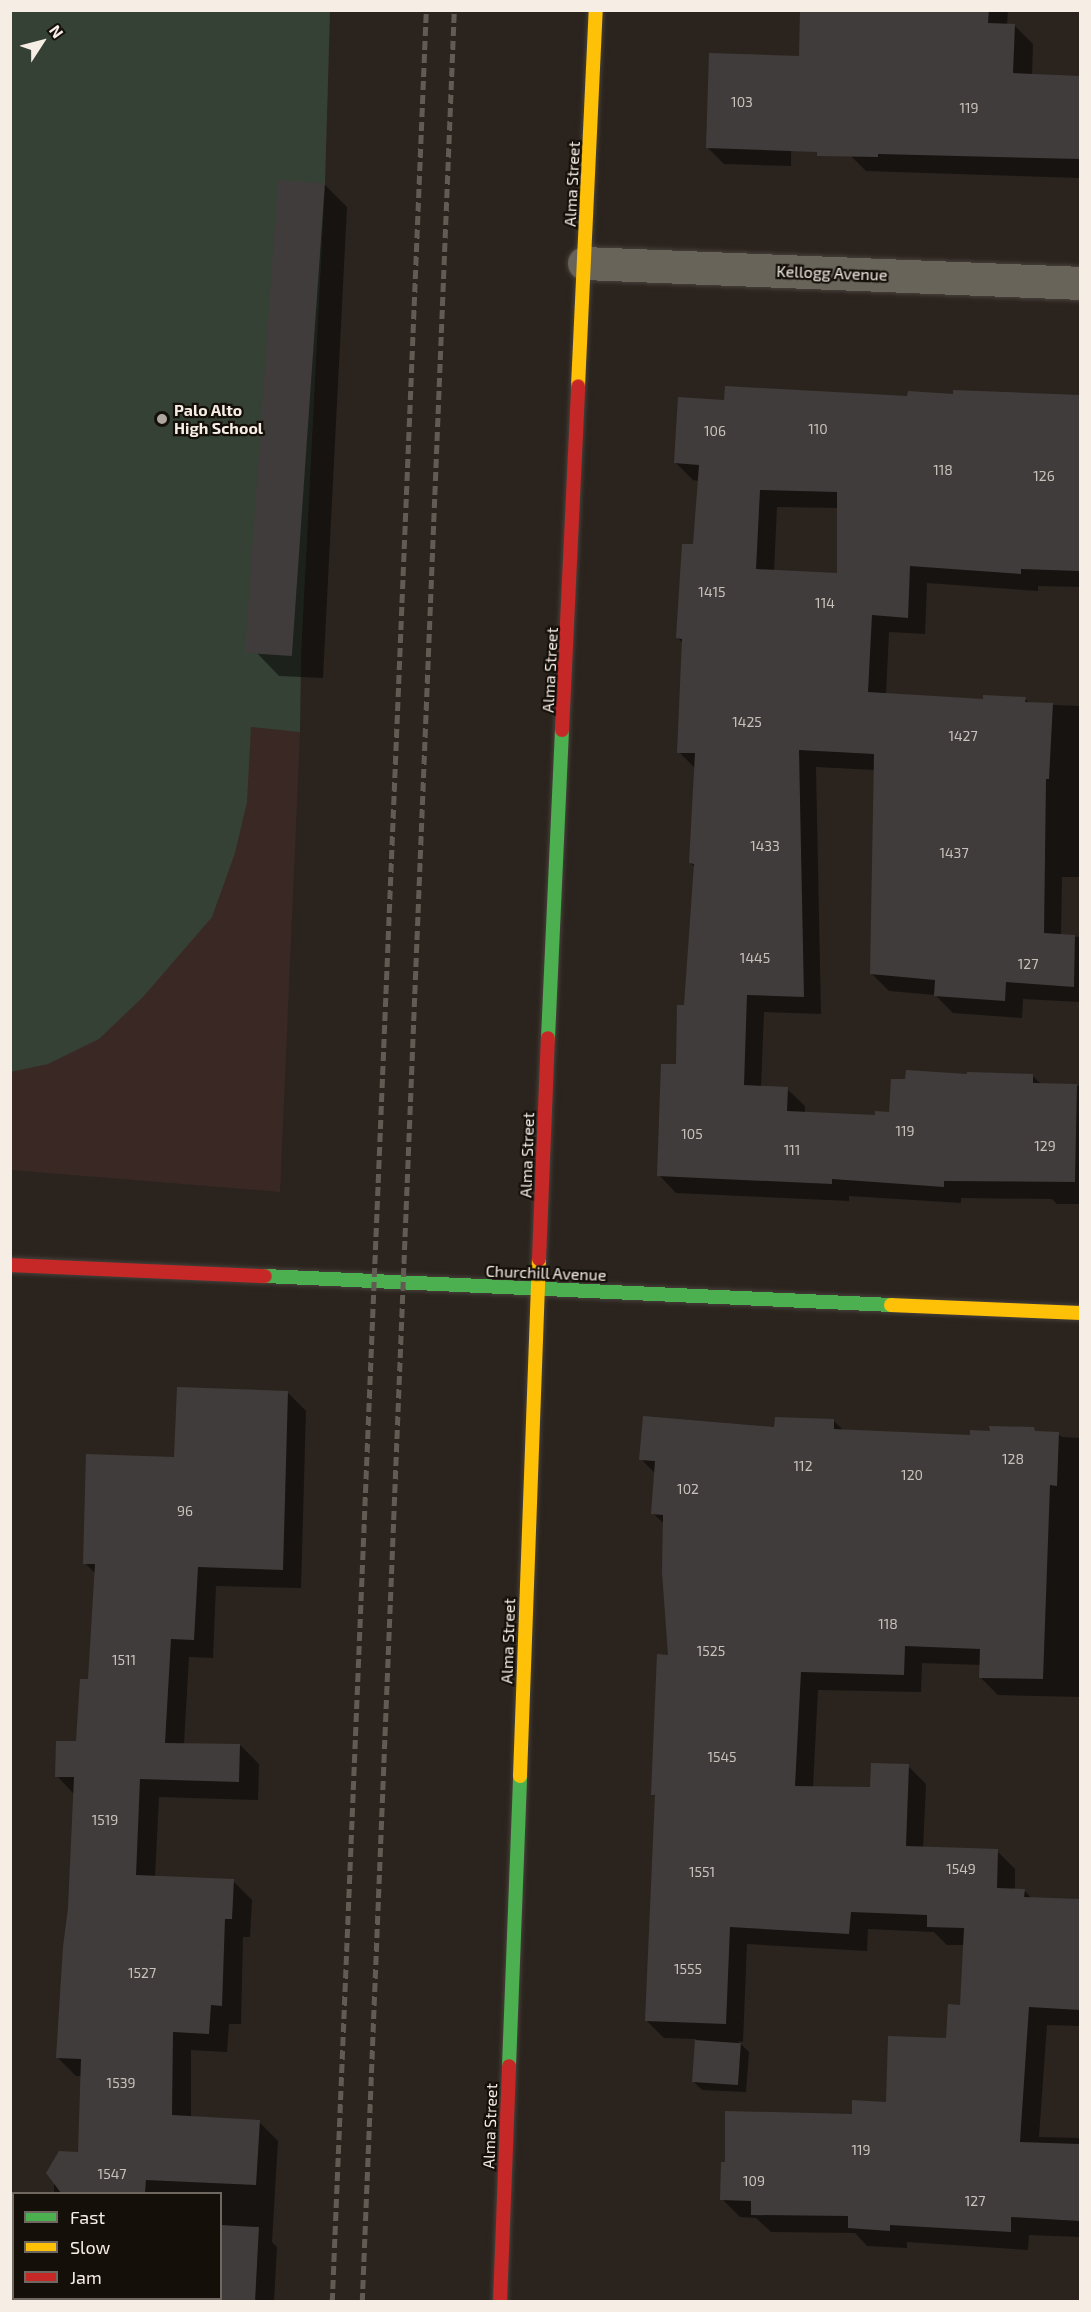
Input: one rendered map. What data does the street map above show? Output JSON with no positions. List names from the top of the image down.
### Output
{
  "streets": {
    "main road": ["Alma Street", "Churchill Avenue"],
    "street": ["Kellogg Avenue"]
  },
  "crossings": [
    ["Alma Street", "Kellogg Avenue"],
    ["Alma Street", "Churchill Avenue"]
  ],
  "places": ["Palo Alto High School"],
  "house_numbers": [
    "103",
    "119",
    "110",
    "106",
    "118",
    "126",
    "1415",
    "114",
    "1425",
    "1427",
    "1433",
    "1437",
    "1445",
    "127",
    "119",
    "105",
    "129",
    "111",
    "128",
    "112",
    "120",
    "102",
    "96",
    "118",
    "1525",
    "1511",
    "1545",
    "1519",
    "1549",
    "1551",
    "1555",
    "1527",
    "1539",
    "119",
    "1547",
    "109",
    "127"
  ],
  "legend": ["Fast", "Slow", "Jam"],
  "north": "top right"
}
